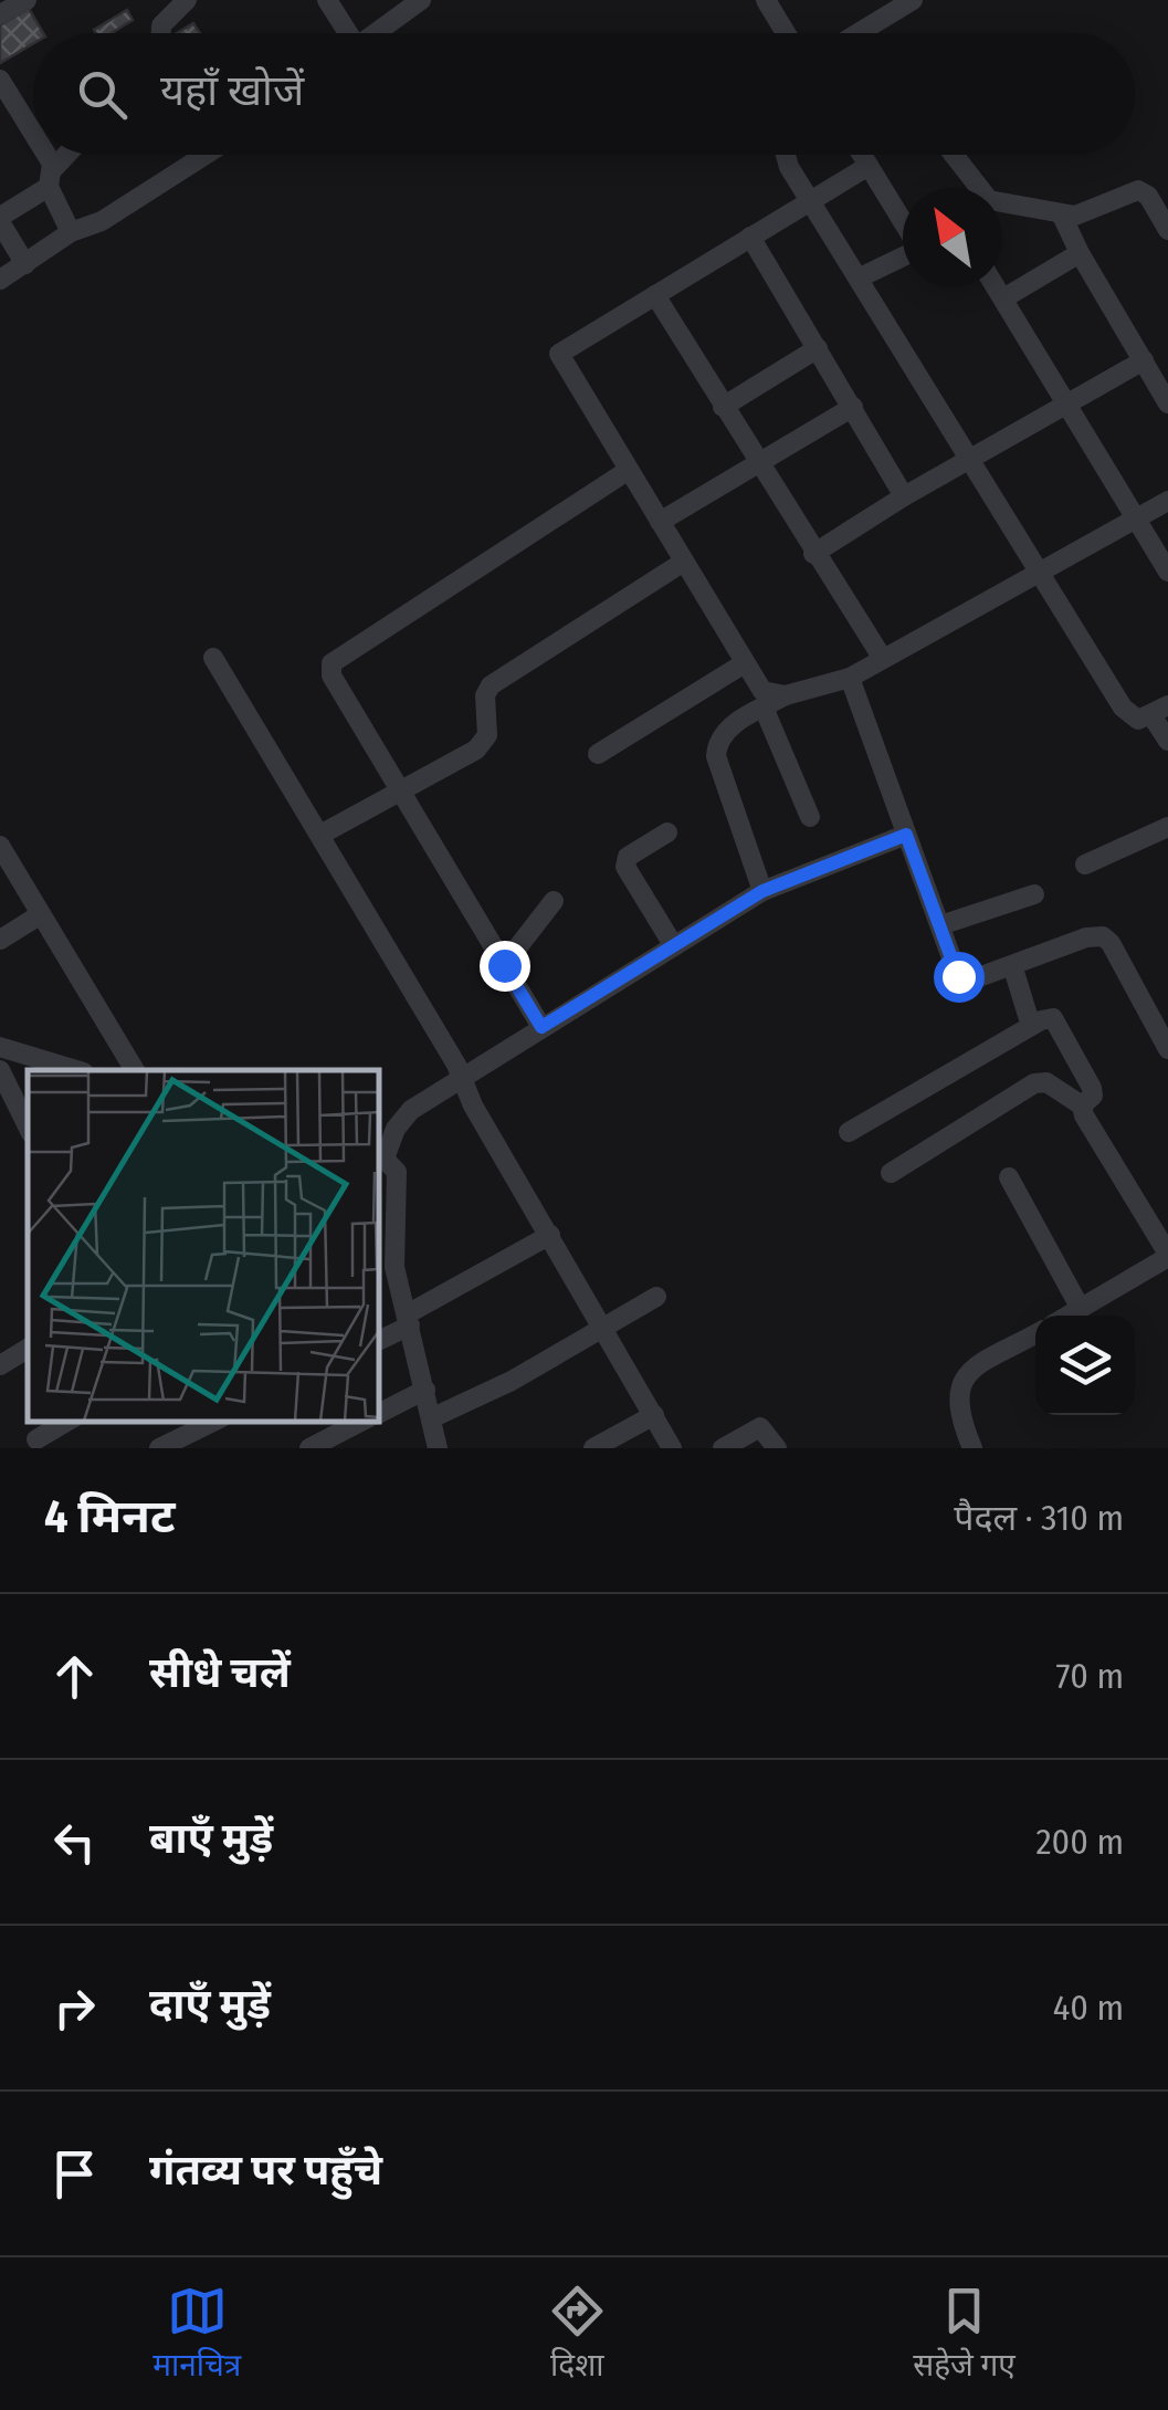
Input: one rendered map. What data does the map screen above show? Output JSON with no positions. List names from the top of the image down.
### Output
{
  "north": "top left",
  "page": {
    "search": "यहाँ खोजें",
    "heading": ["4 मिनट", "पैदल · 310 m"],
    "list": [
      ["सीधे चलें", "70 m"],
      ["बाएँ मुड़ें", "200 m"],
      ["दाएँ मुड़ें", "40 m"],
      "गंतव्य पर पहुँचे"
    ],
    "nav": ["मानचित्र", "दिशा", "सहेजे गए"]
  }
}
